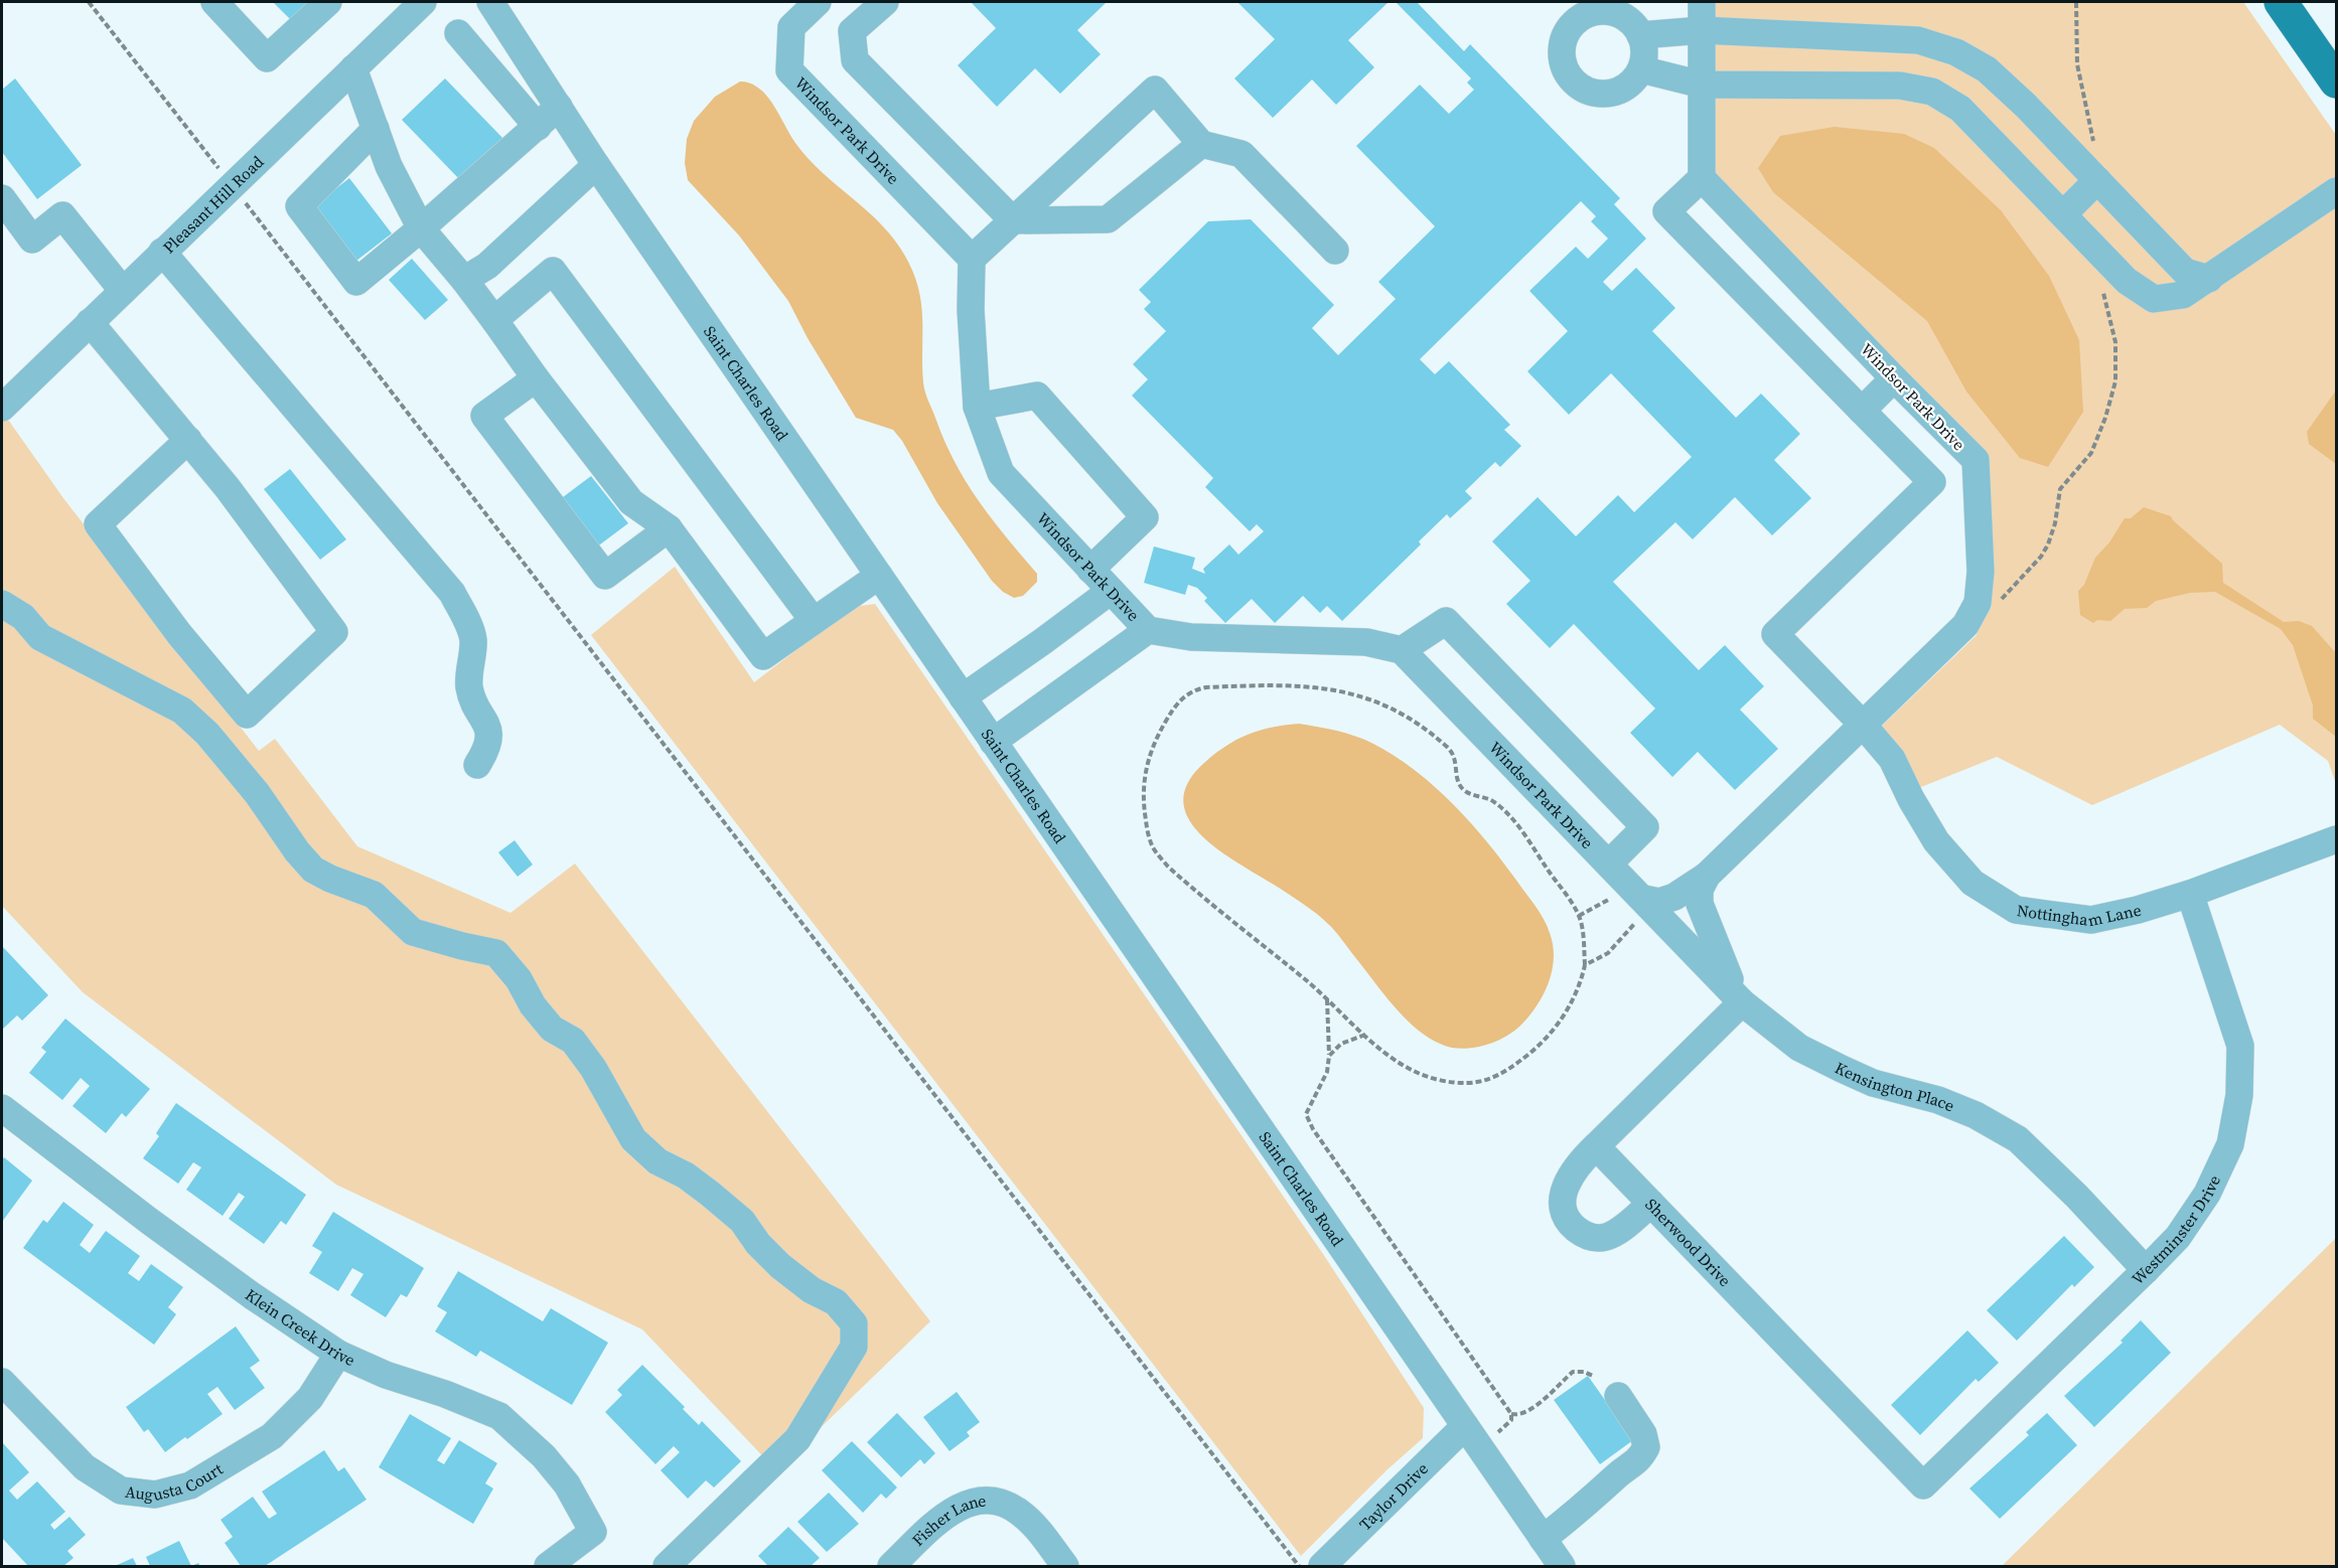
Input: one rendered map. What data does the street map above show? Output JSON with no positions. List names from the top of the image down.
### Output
{
  "streets": {
    "street": [
      "Windsor Park Drive",
      "Pleasant Hill Road",
      "Saint Charles Road",
      "Nottingham Lane",
      "Kensington Place",
      "Westminster Drive",
      "Sherwood Drive",
      "Klein Creek Drive",
      "Augusta Court",
      "Taylor Drive",
      "Fisher Lane"
    ]
  },
  "crossings": [
    ["Windsor Park Drive", "Nottingham Lane"],
    ["Windsor Park Drive", "Kensington Place"],
    ["Saint Charles Road", "Taylor Drive"],
    ["Nottingham Lane", "Westminster Drive"],
    ["Kensington Place", "Westminster Drive"],
    ["Westminster Drive", "Sherwood Drive"],
    ["Klein Creek Drive", "Augusta Court"]
  ]
}
